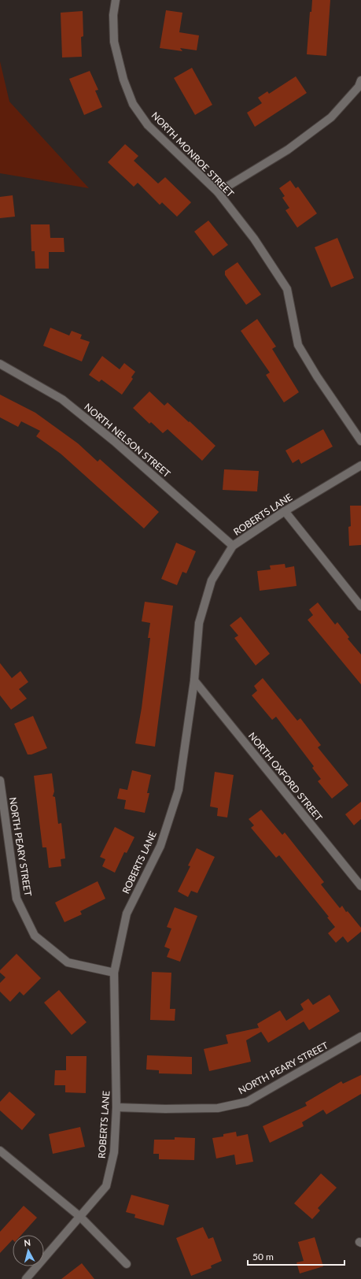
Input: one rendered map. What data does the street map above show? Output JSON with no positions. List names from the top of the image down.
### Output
{
  "streets": {
    "street": [
      "NORTH MONROE STREET",
      "NORTH NELSON STREET",
      "ROBERTS LANE",
      "NORTH OXFORD STREET",
      "NORTH PEARY STREET"
    ]
  },
  "crossings": [
    ["NORTH NELSON STREET", "ROBERTS LANE"],
    ["ROBERTS LANE", "NORTH OXFORD STREET"],
    ["ROBERTS LANE", "NORTH PEARY STREET"]
  ],
  "scale_bar": "50 m",
  "north": "top"
}
